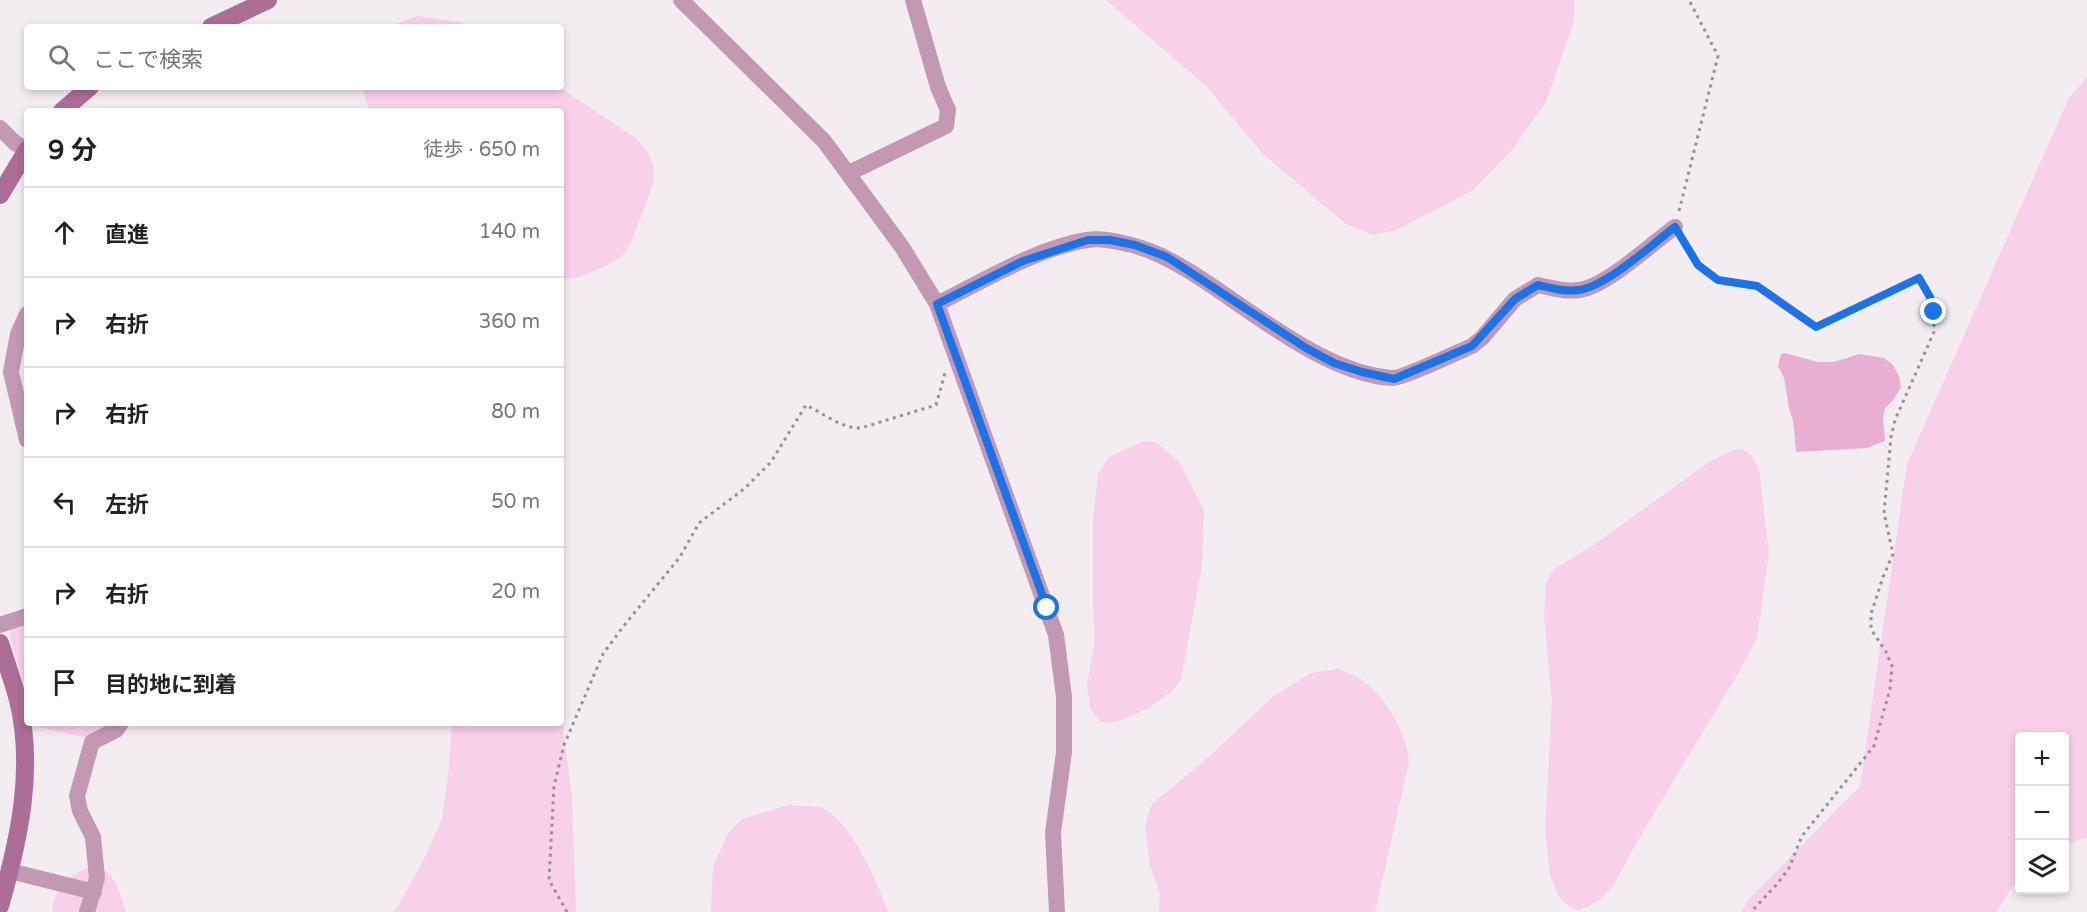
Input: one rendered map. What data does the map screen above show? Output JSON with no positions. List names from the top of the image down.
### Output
{
  "page": {
    "search": "ここで検索",
    "heading": ["9 分", "徒歩 · 650 m"],
    "list": [
      ["直進", "140 m"],
      ["右折", "360 m"],
      ["右折", "80 m"],
      ["左折", "50 m"],
      ["右折", "20 m"],
      "目的地に到着"
    ],
    "map_buttons": ["+", "−"]
  }
}
